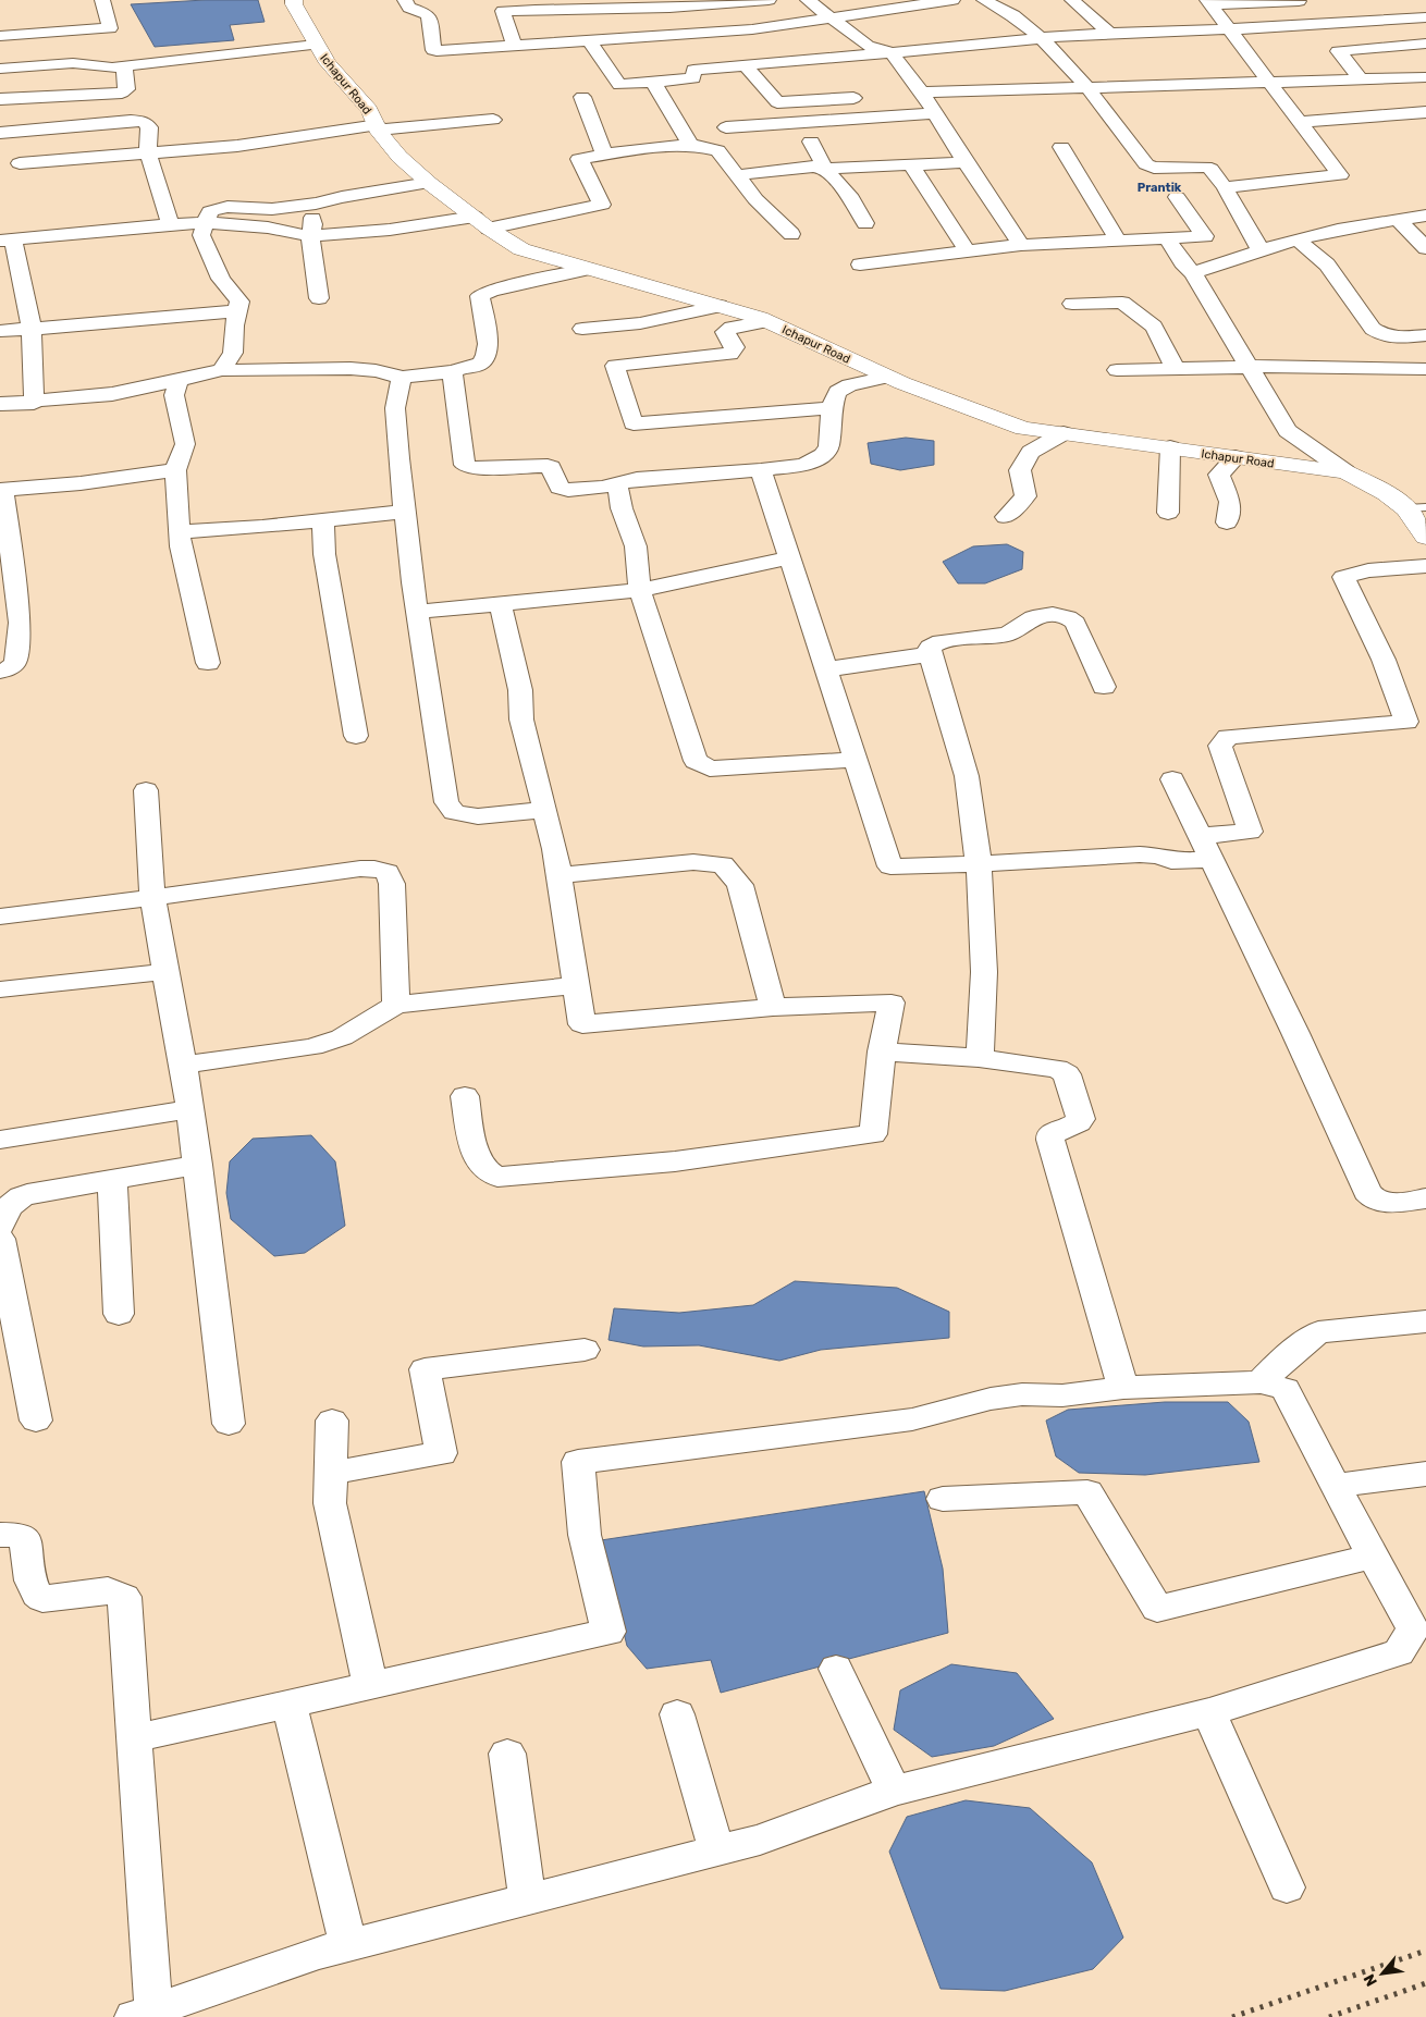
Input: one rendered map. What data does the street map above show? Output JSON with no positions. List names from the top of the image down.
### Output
{
  "streets": {
    "street": ["Ichapur Road"]
  },
  "districts": ["Prantik"],
  "north": "bottom left"
}
